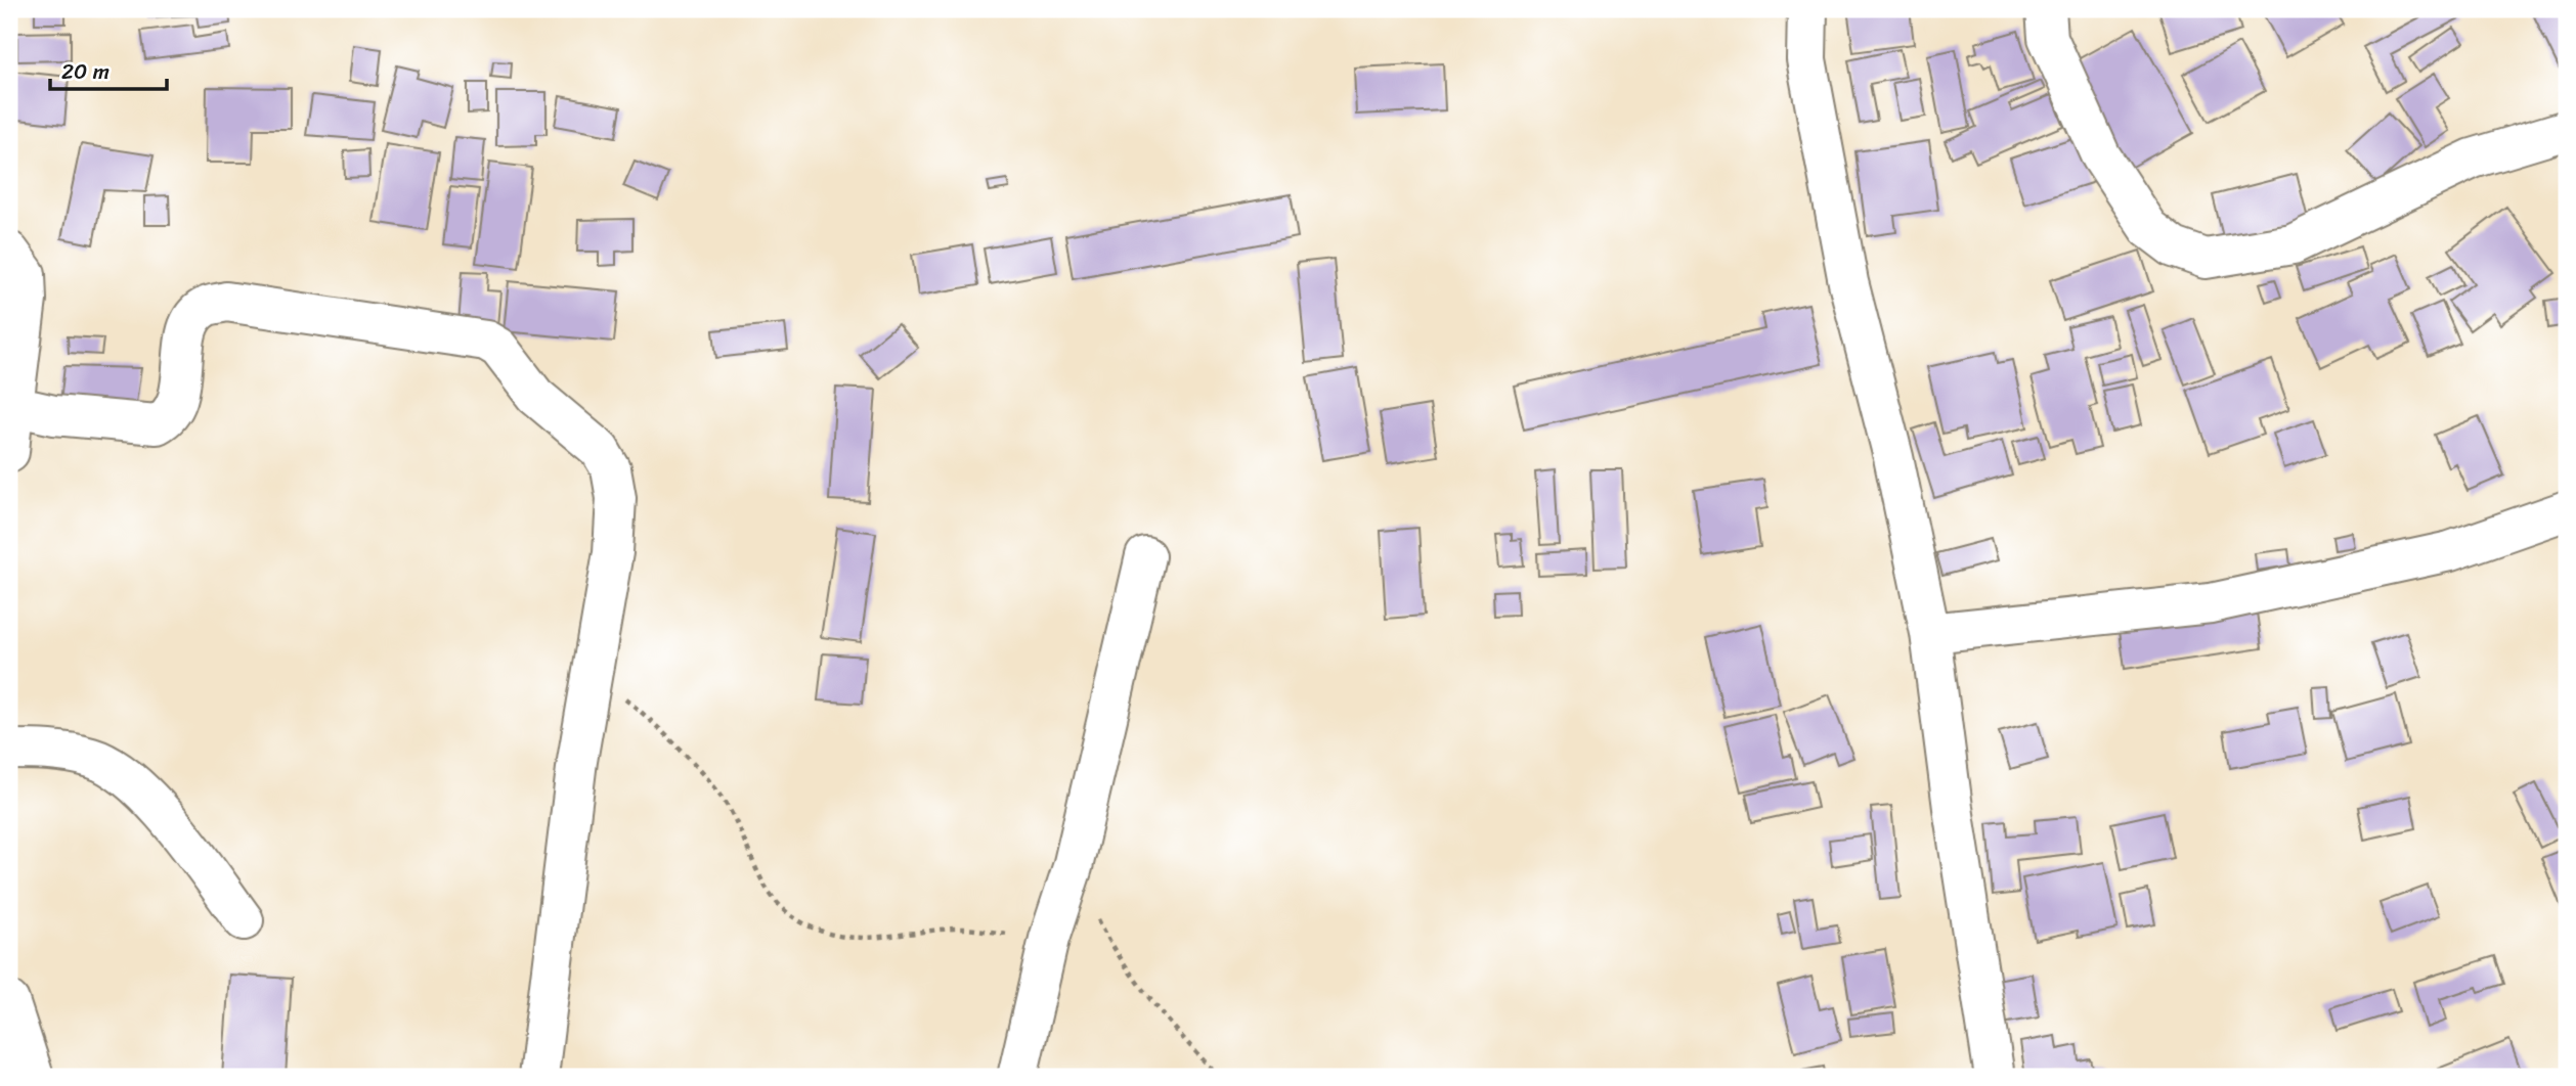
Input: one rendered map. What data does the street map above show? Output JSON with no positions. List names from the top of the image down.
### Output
{
  "scale_bar": "20 m"
}
